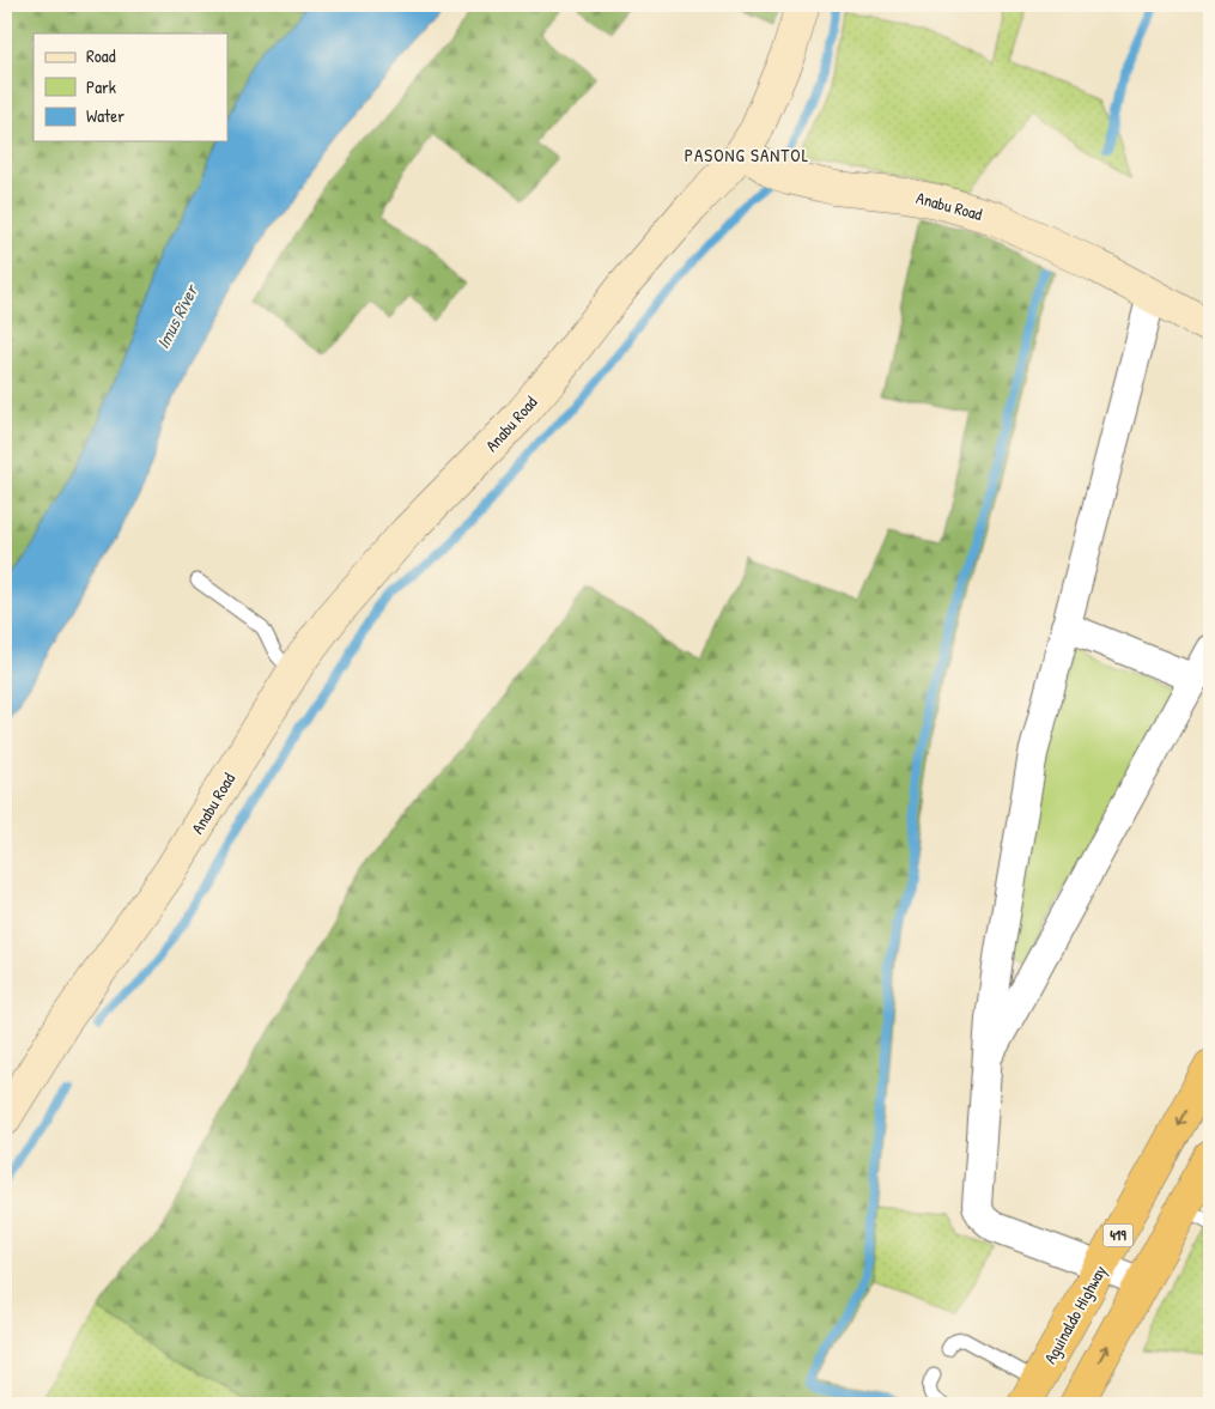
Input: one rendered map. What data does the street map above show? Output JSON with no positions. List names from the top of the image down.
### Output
{
  "streets": {
    "highway": ["419", "Aguinaldo Highway"],
    "street": ["Anabu Road"]
  },
  "districts": ["PASONG SANTOL"],
  "water": ["Imus River"],
  "legend": ["Road", "Park", "Water"]
}
